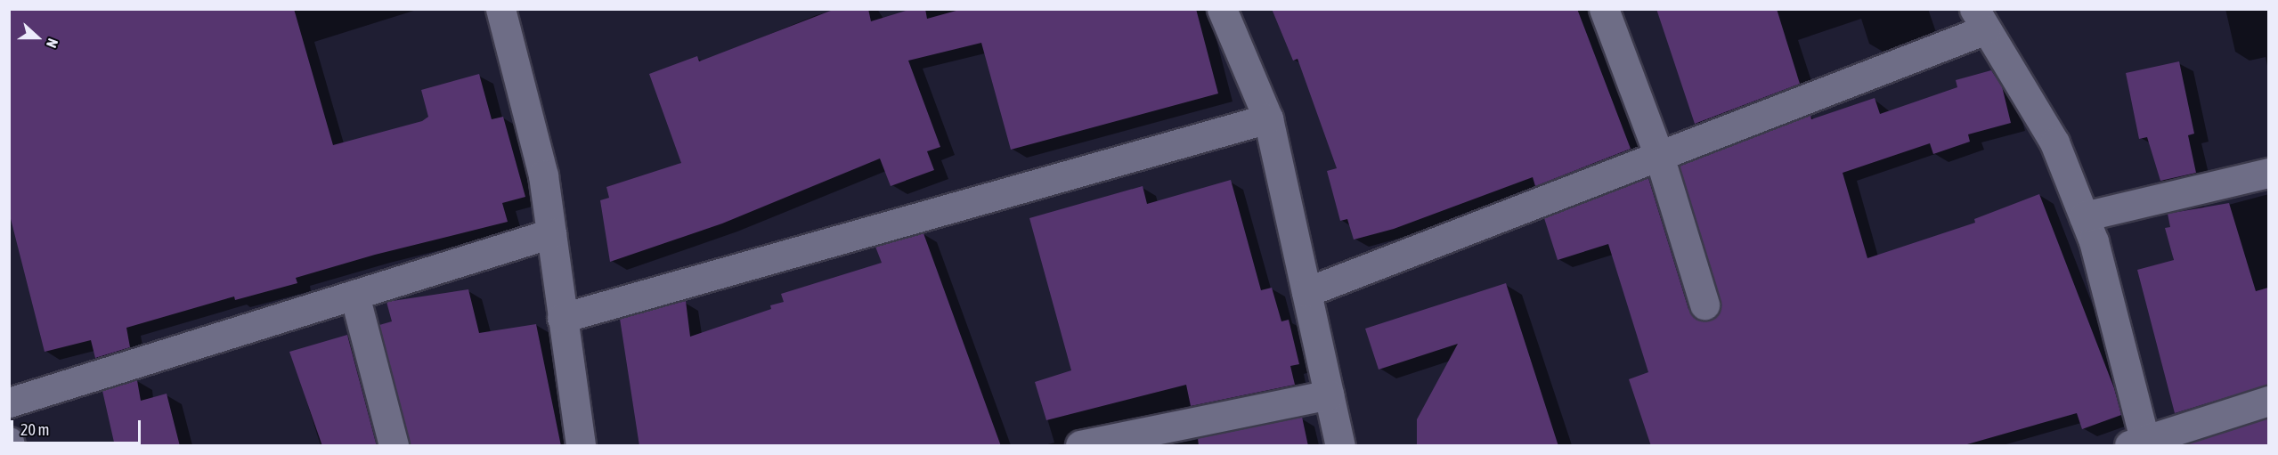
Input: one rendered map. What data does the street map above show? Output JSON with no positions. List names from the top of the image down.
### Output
{
  "scale_bar": "20 m",
  "north": "right"
}
